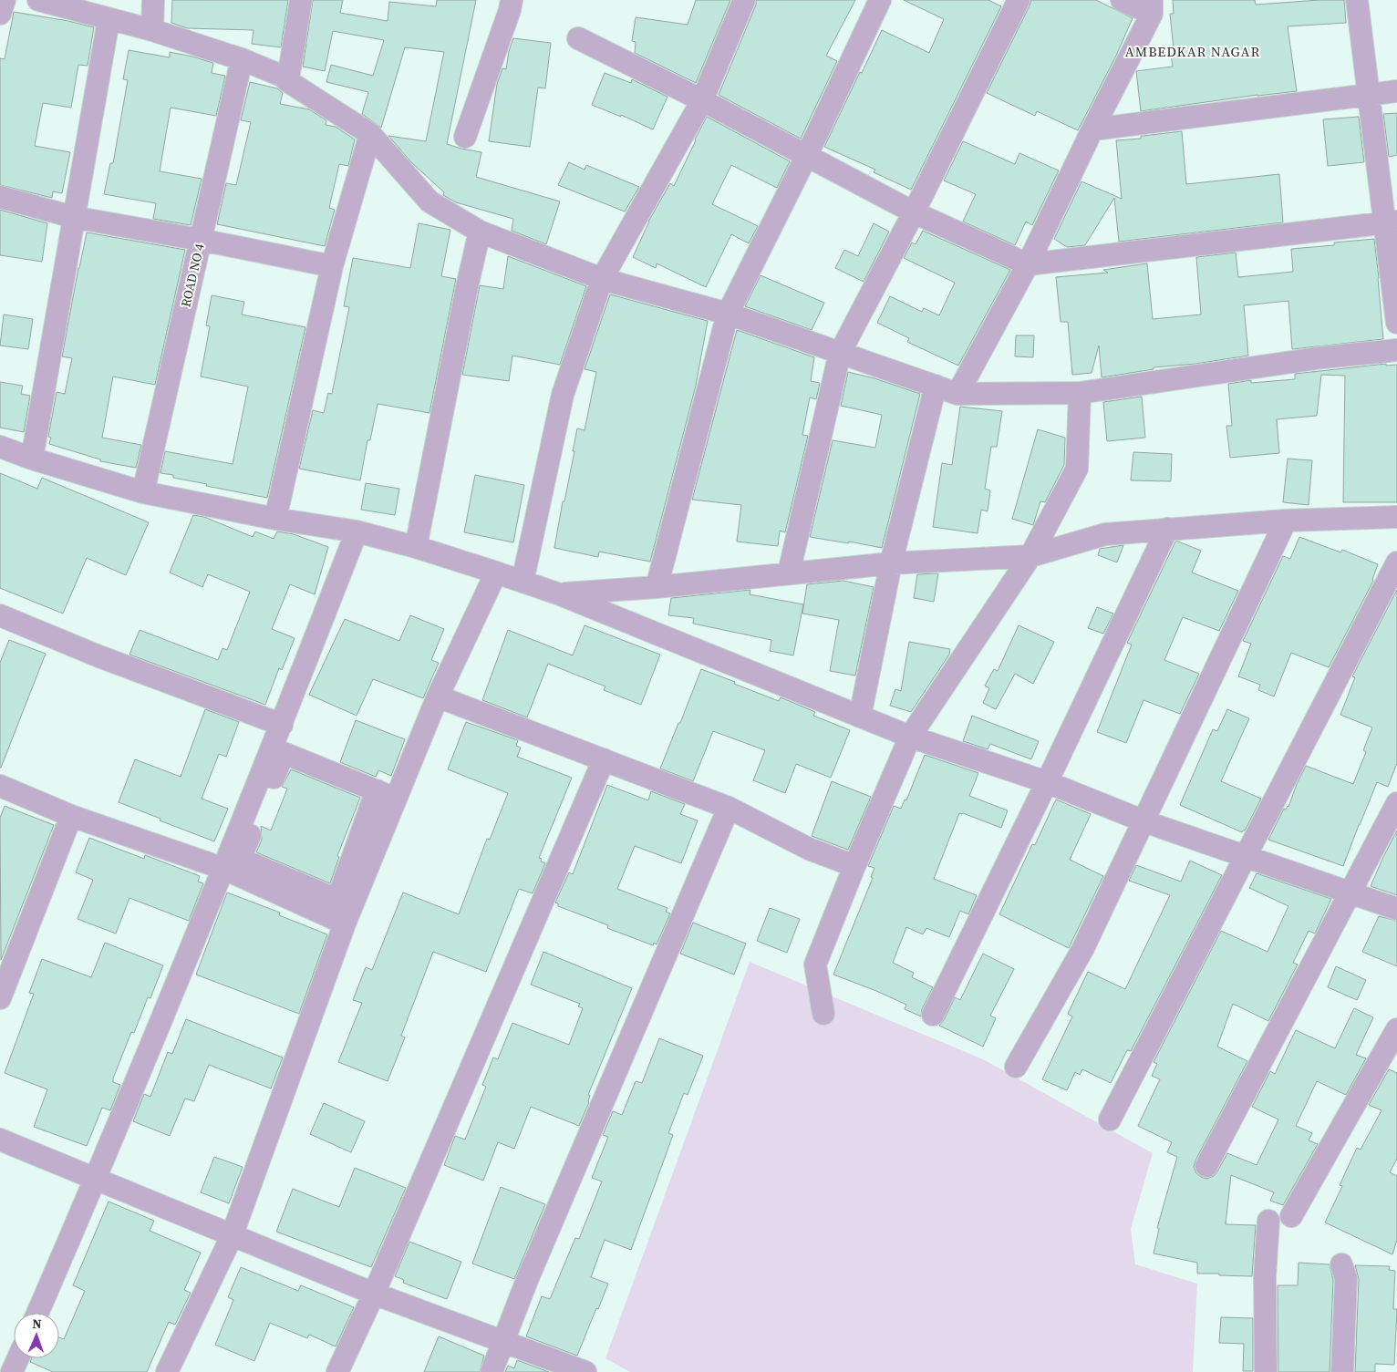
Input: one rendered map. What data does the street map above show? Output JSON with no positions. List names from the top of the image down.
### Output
{
  "streets": {
    "street": ["ROAD NO 4"]
  },
  "districts": ["AMBEDKAR NAGAR"],
  "north": "top"
}
